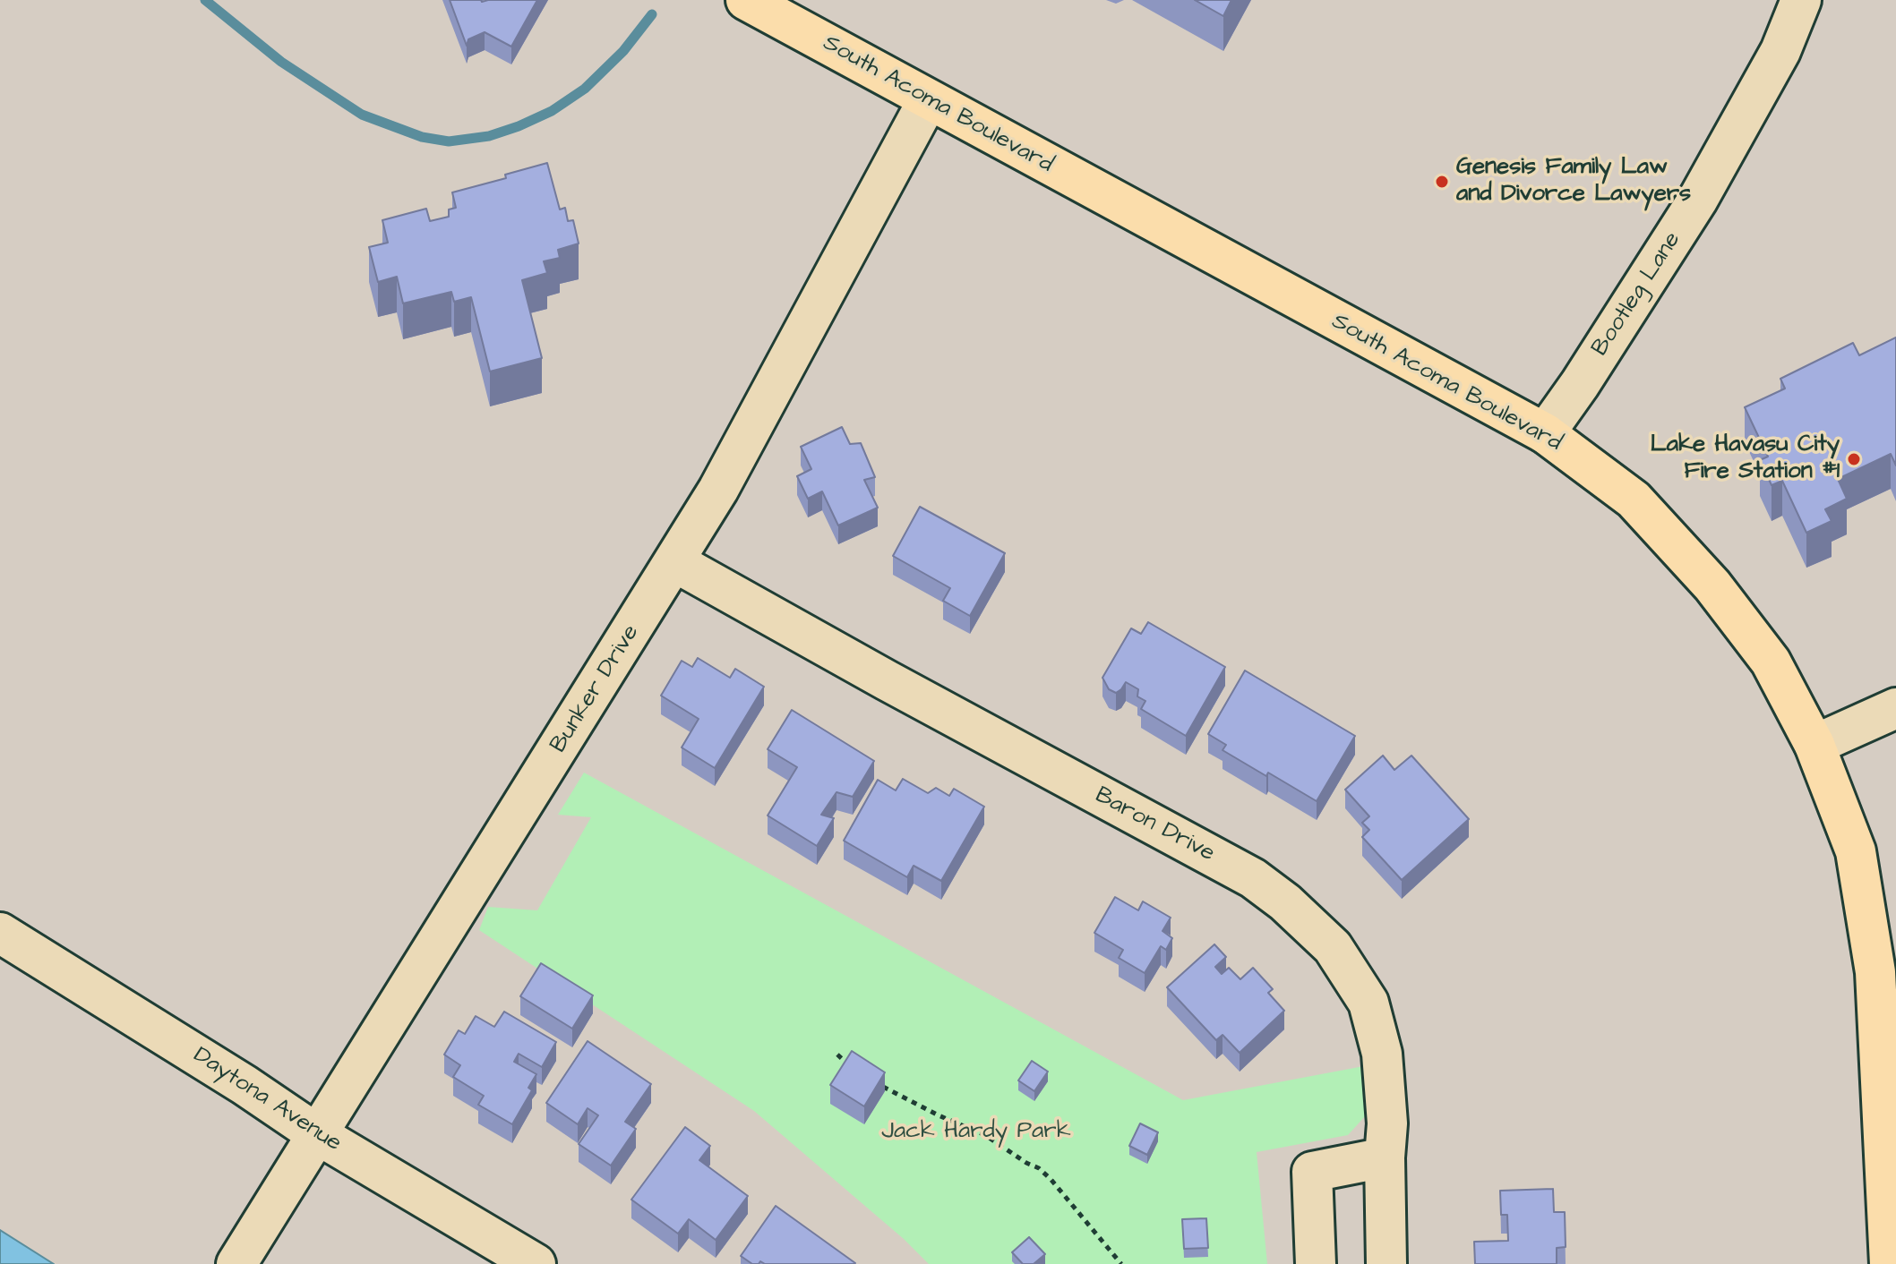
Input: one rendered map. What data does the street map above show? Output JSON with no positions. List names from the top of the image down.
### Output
{
  "streets": {
    "main road": ["South Acoma Boulevard"],
    "street": [
      "Bootleg Lane",
      "Bunker Drive",
      "Baron Drive",
      "Daytona Avenue"
    ]
  },
  "crossings": [
    ["South Acoma Boulevard", "Bootleg Lane"],
    ["South Acoma Boulevard", "Bunker Drive"],
    ["Bunker Drive", "Baron Drive"],
    ["Bunker Drive", "Daytona Avenue"]
  ],
  "parks": ["Jack Hardy Park"],
  "places": ["Genesis Family Law and Divorce Lawyers", "Lake Havasu City Fire Station #1"]
}
